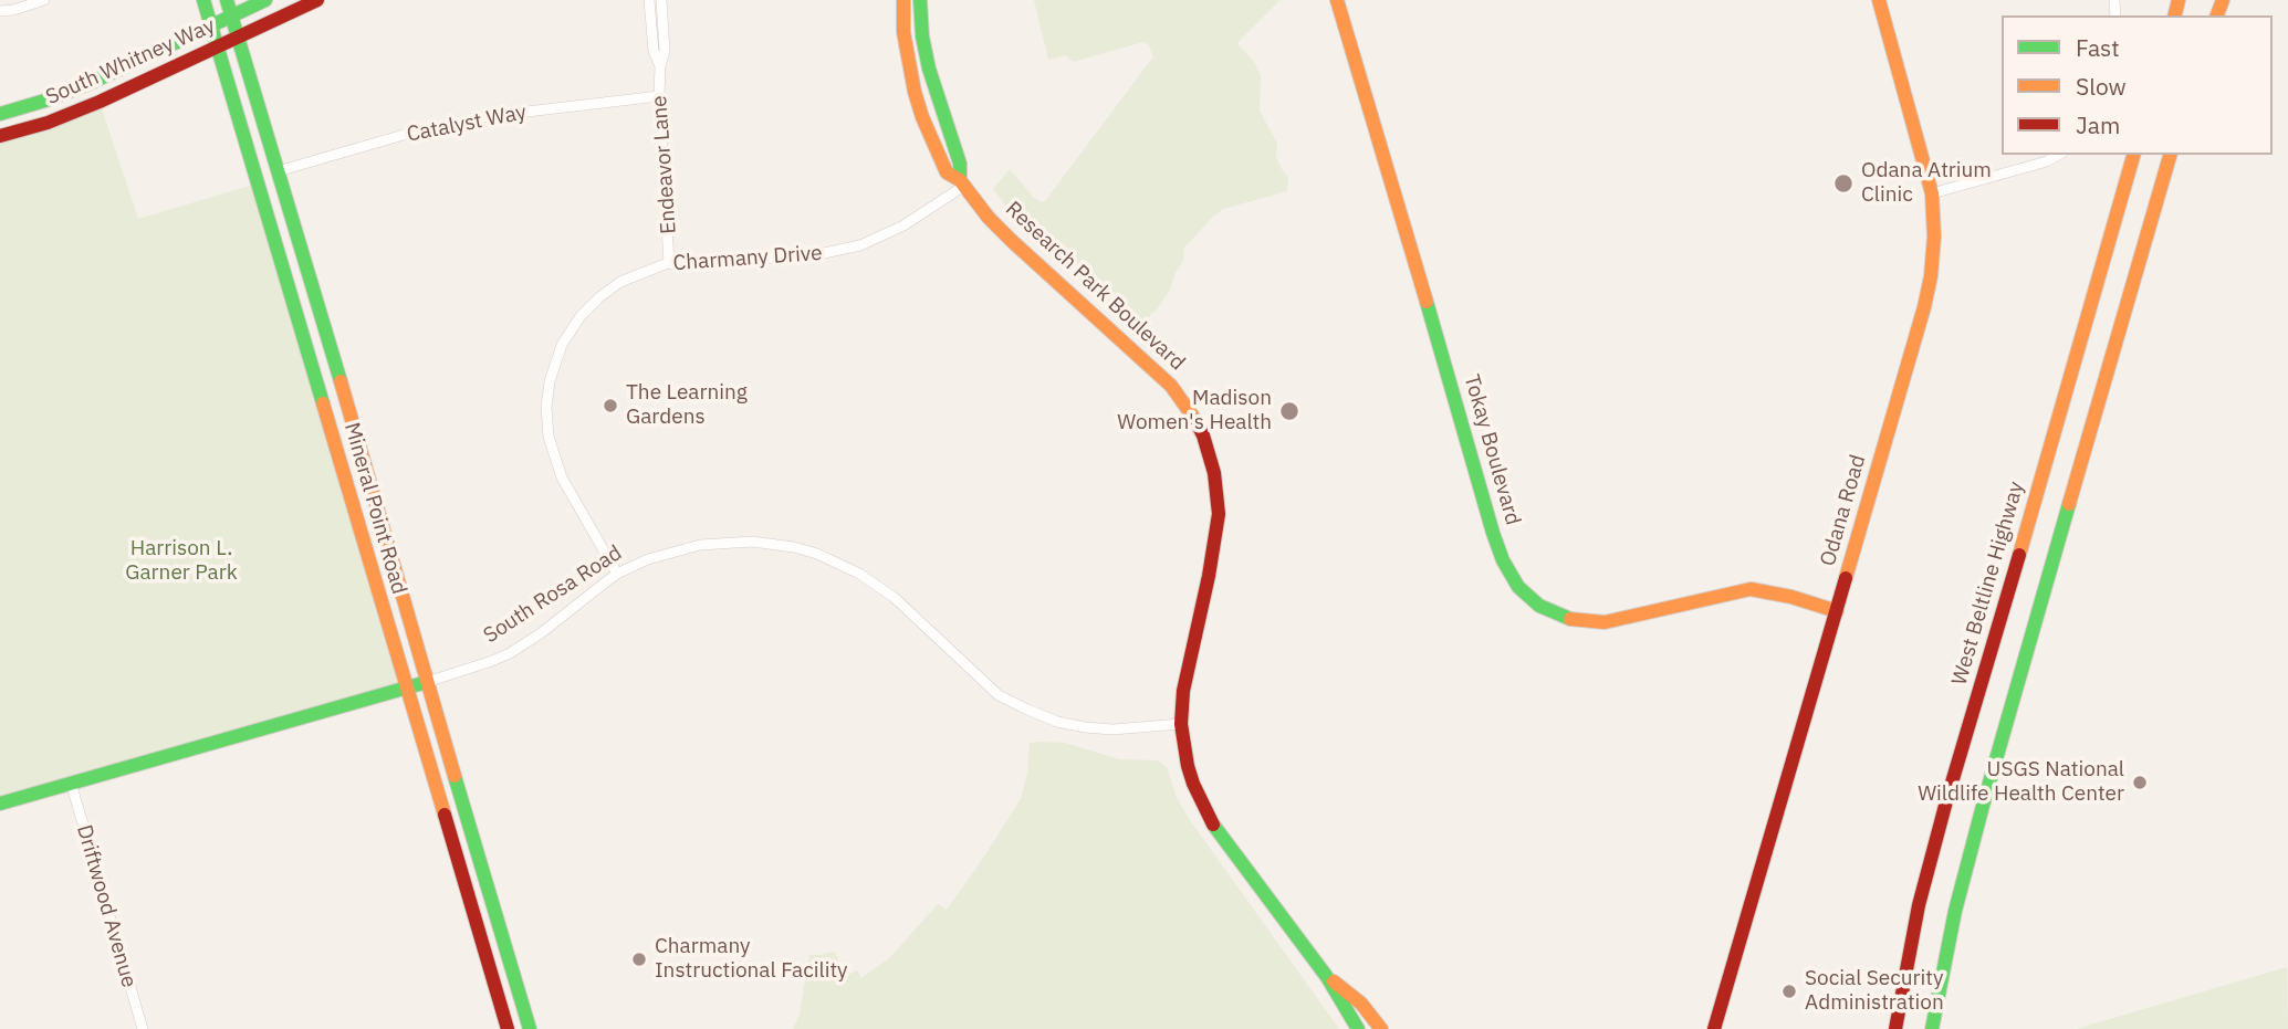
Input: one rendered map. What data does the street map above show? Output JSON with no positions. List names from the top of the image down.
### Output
{
  "streets": {
    "main road": [
      "South Whitney Way",
      "Research Park Boulevard",
      "Tokay Boulevard",
      "Mineral Point Road",
      "Odana Road",
      "West Beltline Highway",
      "South Rosa Road"
    ],
    "street": [
      "Catalyst Way",
      "Endeavor Lane",
      "Charmany Drive",
      "Driftwood Avenue"
    ]
  },
  "crossings": [
    ["South Whitney Way", "Mineral Point Road"],
    ["Catalyst Way", "Endeavor Lane"],
    ["Catalyst Way", "Mineral Point Road"],
    ["Endeavor Lane", "Charmany Drive"],
    ["Charmany Drive", "Research Park Boulevard"],
    ["Charmany Drive", "South Rosa Road"],
    ["Research Park Boulevard", "South Rosa Road"],
    ["Tokay Boulevard", "Odana Road"],
    ["Mineral Point Road", "South Rosa Road"],
    ["South Rosa Road", "Driftwood Avenue"]
  ],
  "parks": ["Harrison L. Garner Park"],
  "places": [
    "Odana Atrium Clinic",
    "The Learning Gardens",
    "Madison Women's Health",
    "USGS National Wildlife Health Center",
    "Charmany Instructional Facility",
    "Social Security Administration"
  ],
  "legend": ["Fast", "Slow", "Jam"]
}
